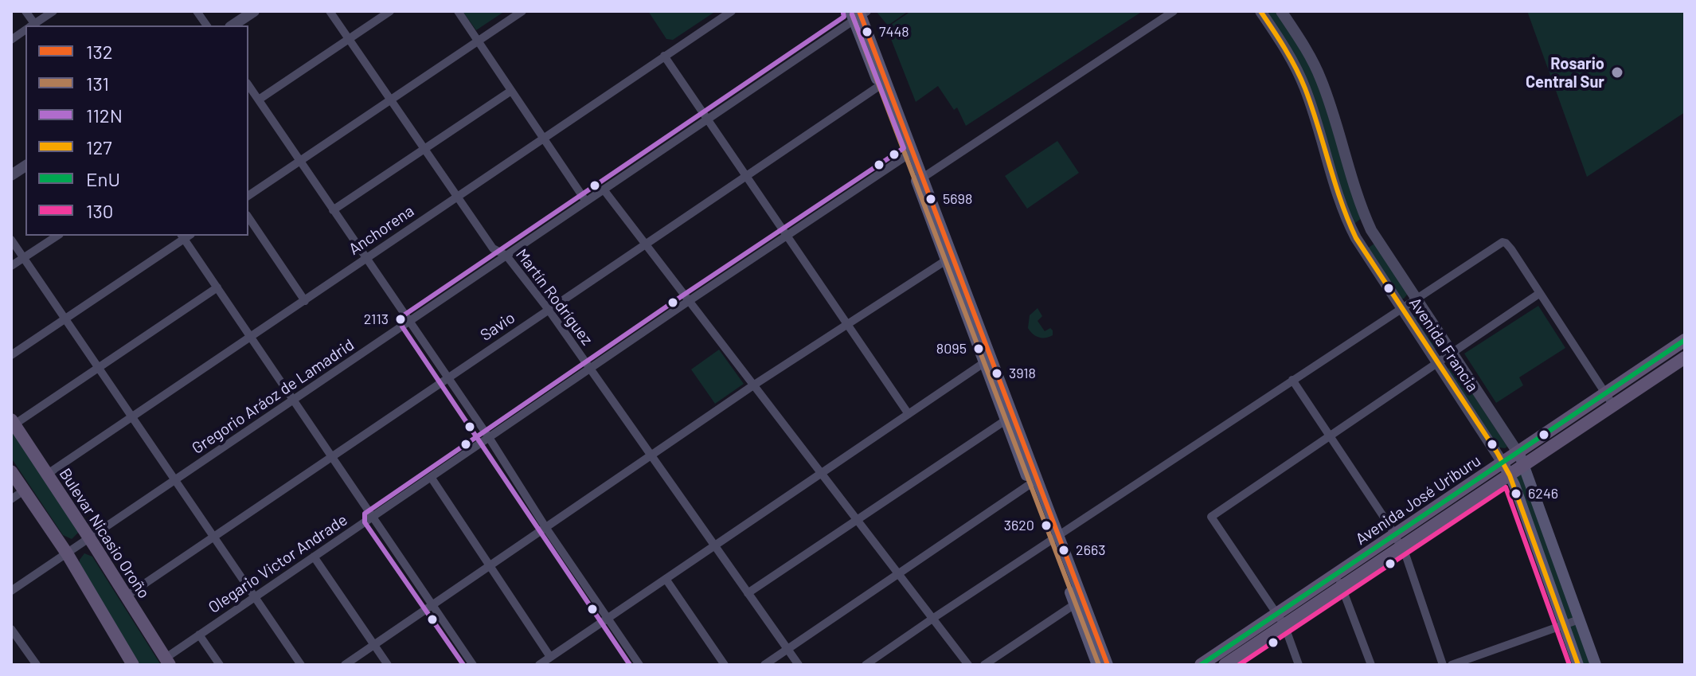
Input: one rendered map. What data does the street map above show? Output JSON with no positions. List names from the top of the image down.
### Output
{
  "streets": {
    "main road": ["Avenida Francia", "Avenida José Uriburu", "Bulevar Nicasio Oroño"],
    "street": [
      "Anchorena",
      "Martín Rodríguez",
      "Savio",
      "Gregorio Aráoz de Lamadrid",
      "Olegario Victor Andrade"
    ]
  },
  "crossings": [
    ["Anchorena", "Martín Rodríguez"],
    ["Anchorena", "Bulevar Nicasio Oroño"],
    ["Martín Rodríguez", "Savio"],
    ["Martín Rodríguez", "Gregorio Aráoz de Lamadrid"],
    ["Martín Rodríguez", "Olegario Victor Andrade"],
    ["Savio", "Bulevar Nicasio Oroño"],
    ["Avenida Francia", "Avenida José Uriburu"],
    ["Gregorio Aráoz de Lamadrid", "Bulevar Nicasio Oroño"],
    ["Bulevar Nicasio Oroño", "Olegario Victor Andrade"]
  ],
  "places": [
    "7448",
    "Rosario Central Sur",
    "5698",
    "2113",
    "8095",
    "3918",
    "6246",
    "3620",
    "2663"
  ],
  "lines": [
    "transit line 132",
    "transit line 127",
    "transit line 112N",
    "transit line 131",
    "transit line EnU",
    "transit line 130"
  ],
  "legend": [
    "132",
    "131",
    "112N",
    "127",
    "EnU",
    "130"
  ]
}
